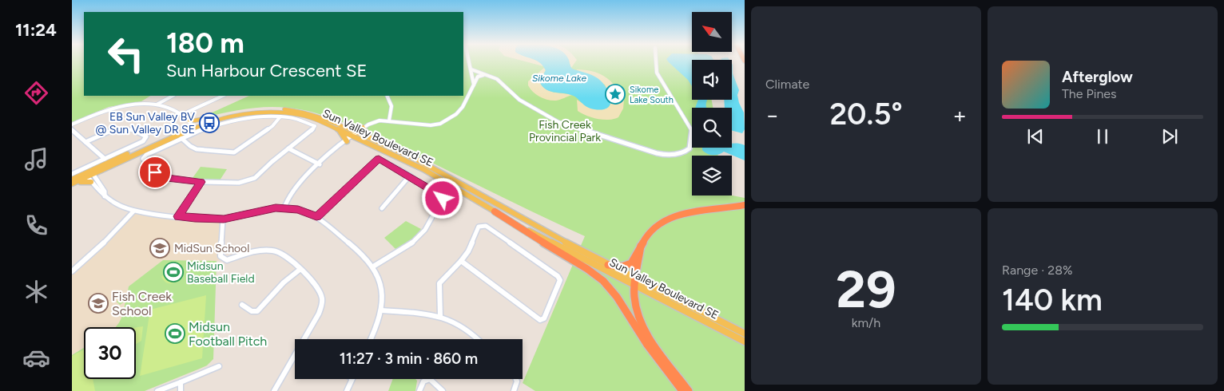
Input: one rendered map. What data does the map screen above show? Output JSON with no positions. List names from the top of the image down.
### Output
{
  "streets": {
    "main road": ["Sun Valley Boulevard SE"]
  },
  "water": ["Sikome Lake"],
  "parks": ["Fish Creek Provincial Park"],
  "places": {
    "place": ["Sikome Lake South"],
    "bus stop": ["EB Sun Valley BV @ Sun Valley DR SE"],
    "school or university": ["MidSun School", "Fish Creek School"],
    "sports": ["Midsun Baseball Field", "Midsun Football Pitch"]
  },
  "north": "top left",
  "page": {
    "tabs": "11:24",
    "tile": [
      "Climate",
      ["29", "km/h"],
      ["Range · 28%", "140 km"]
    ],
    "turn": ["180 m", "Sun Harbour Crescent SE"],
    "song": ["Afterglow", "The Pines"],
    "heat": ["−", "20.5°", "+"],
    "limit": "30",
    "trip": "11:27 · 3 min · 860 m"
  }
}
